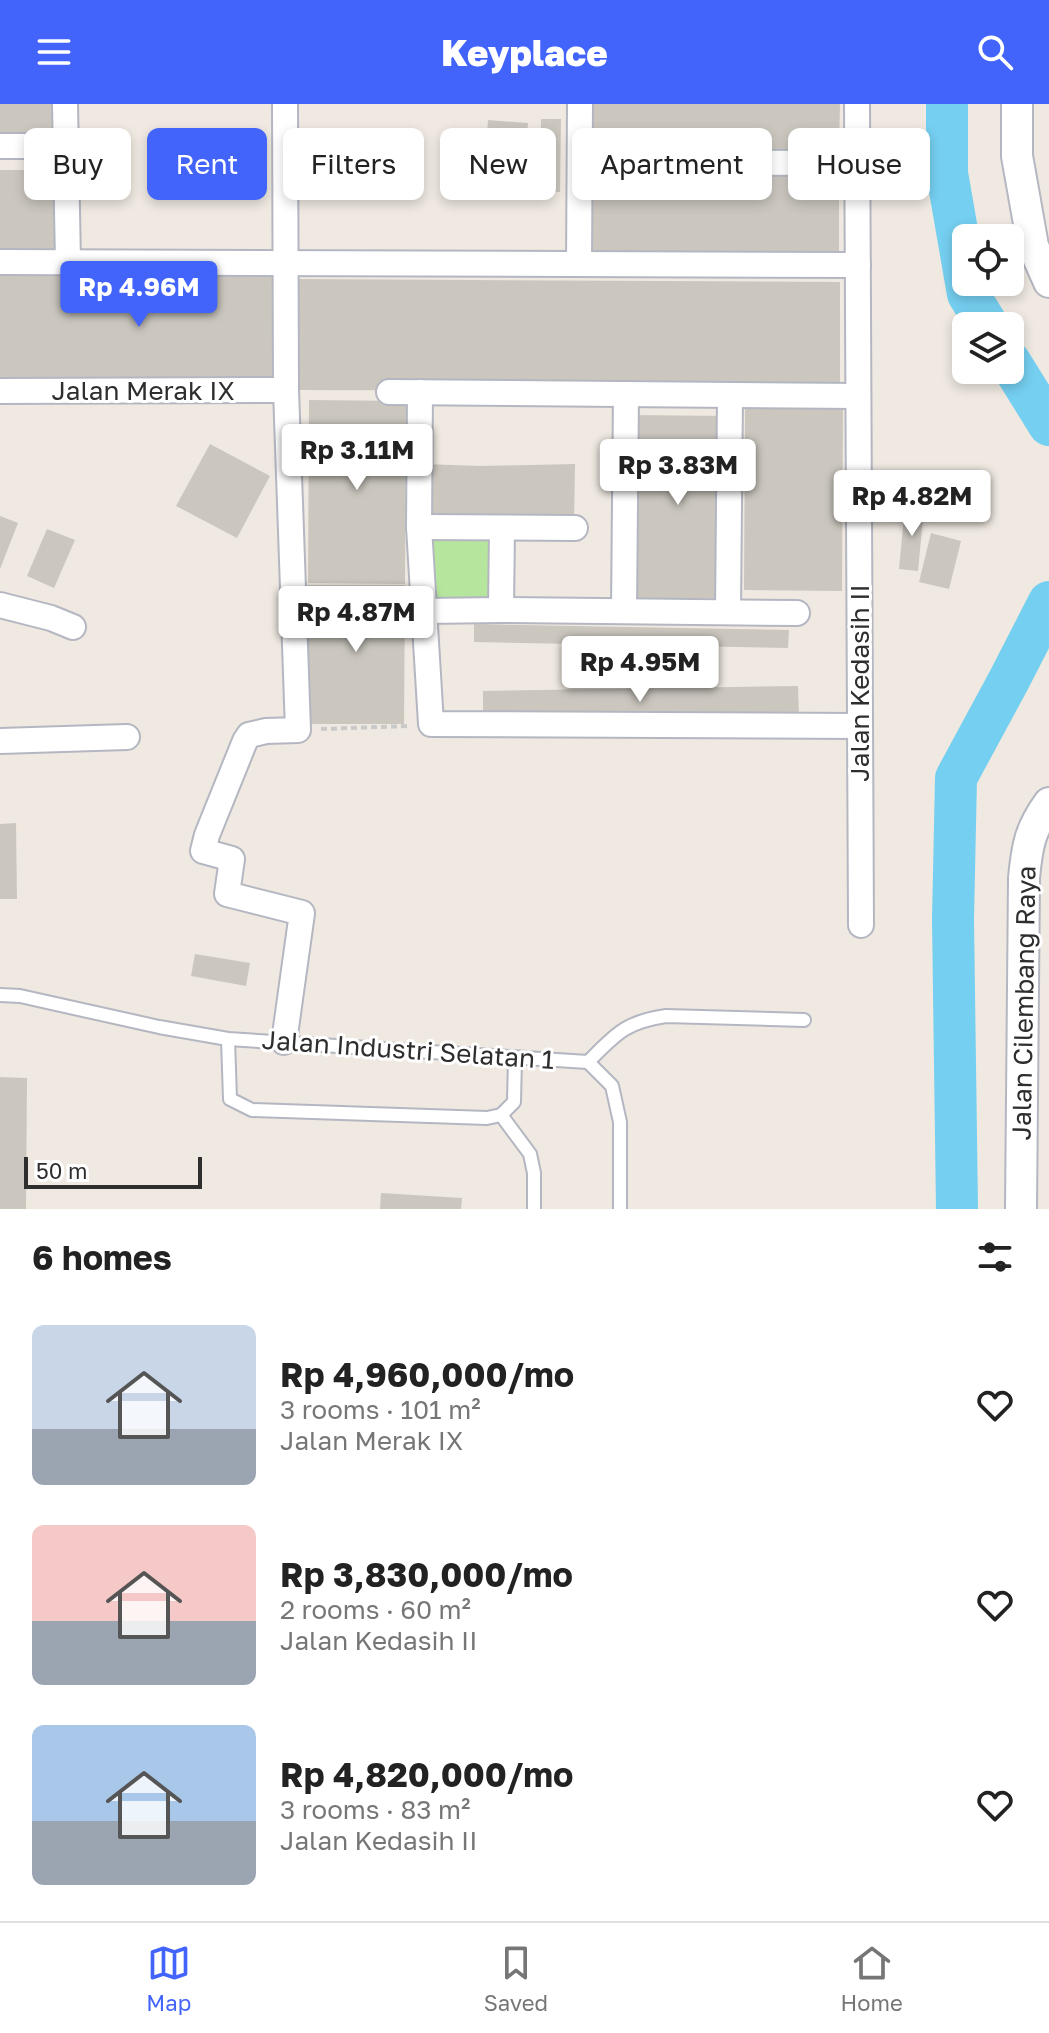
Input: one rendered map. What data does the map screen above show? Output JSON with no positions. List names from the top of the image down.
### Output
{
  "streets": {
    "street": ["Jalan Merak IX", "Jalan Kedasih II", "Jalan Cilembang Raya"],
    "lane": ["Jalan Industri Selatan 1"]
  },
  "scale_bar": "50 m",
  "page": {
    "header": "Keyplace",
    "chip": [
      "Buy",
      "Rent",
      "Filters",
      "New",
      "Apartment",
      "House"
    ],
    "price": [
      "Rp 4.96M",
      "Rp 3.11M",
      "Rp 3.83M",
      "Rp 4.82M",
      "Rp 4.87M",
      "Rp 4.95M"
    ],
    "scale": "50 m",
    "heading": "6 homes",
    "list": [
      {
        "name": "Rp 4,960,000/mo",
        "note": "3 rooms · 101 m² · Jalan Merak IX"
      },
      {
        "name": "Rp 3,830,000/mo",
        "note": "2 rooms · 60 m² · Jalan Kedasih II"
      },
      {
        "name": "Rp 4,820,000/mo",
        "note": "3 rooms · 83 m² · Jalan Kedasih II"
      }
    ],
    "tabs": ["Map", "Saved", "Home"]
  }
}
